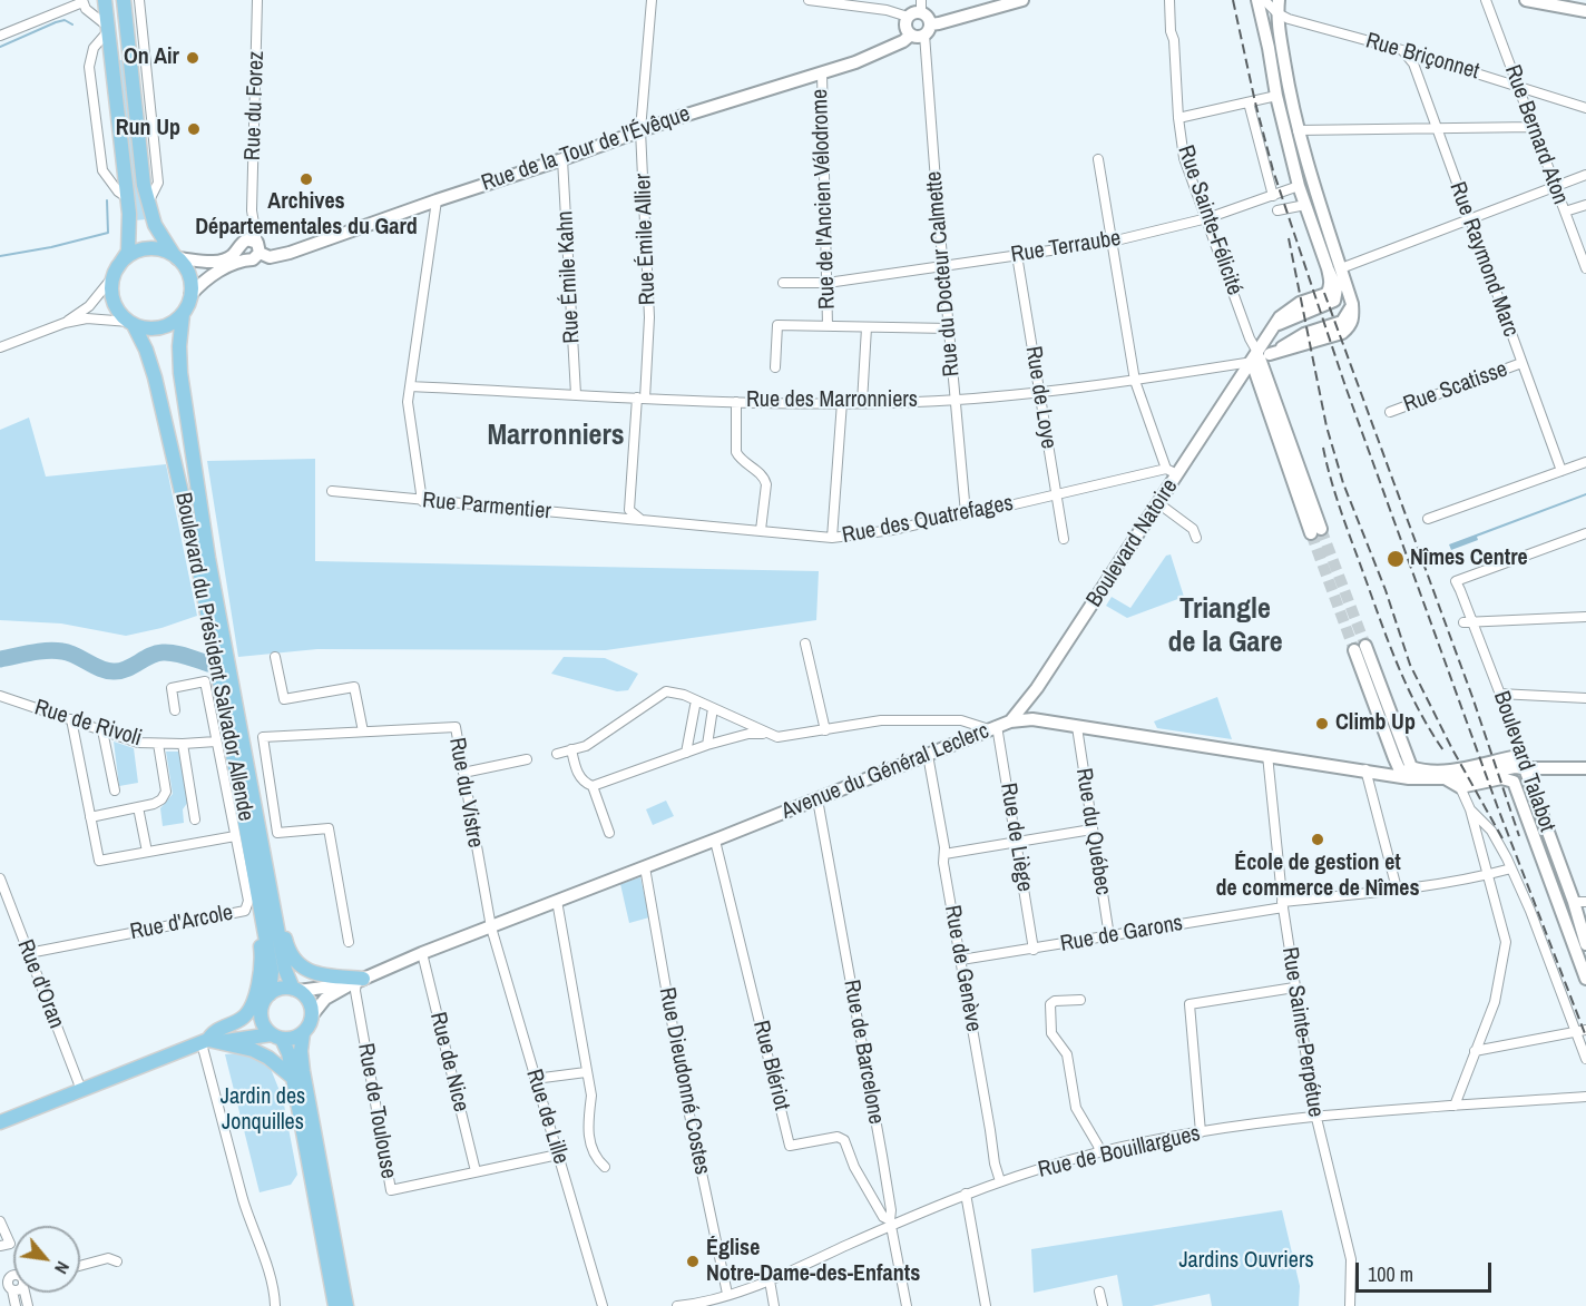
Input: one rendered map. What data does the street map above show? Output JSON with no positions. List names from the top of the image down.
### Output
{
  "streets": {
    "main road": [
      "Rue de la Tour de l'Évêque",
      "Boulevard Natoire",
      "Boulevard du Président Salvador Allende",
      "Boulevard Talabot",
      "Avenue du Général Leclerc"
    ],
    "street": [
      "Rue Briçonnet",
      "Rue du Forez",
      "Rue Bernard Aton",
      "Rue de l'Ancien Vélodrome",
      "Rue Sainte-Félicité",
      "Rue Émile Allier",
      "Rue Terraube",
      "Rue Raymond Marc",
      "Rue du Docteur Calmette",
      "Rue Émile Kahn",
      "Rue Scatisse",
      "Rue de Loye",
      "Rue des Marronniers",
      "Rue Parmentier",
      "Rue des Quatrefages",
      "Rue de Rivoli",
      "Rue du Vistre",
      "Rue du Québec",
      "Rue de Liège",
      "Rue d'Arcole",
      "Rue de Garons",
      "Rue de Genève",
      "Rue d'Oran",
      "Rue Sainte-Perpétue",
      "Rue de Barcelone",
      "Rue de Nice",
      "Rue Blériot",
      "Rue Dieudonné Costes",
      "Rue de Toulouse",
      "Rue de Lille",
      "Rue de Bouillargues"
    ]
  },
  "crossings": [
    ["Rue Briçonnet", "Rue Bernard Aton"],
    ["Rue Briçonnet", "Rue Raymond Marc"],
    ["Rue du Forez", "Rue de la Tour de l'Évêque"],
    ["Rue de la Tour de l'Évêque", "Rue de l'Ancien Vélodrome"],
    ["Rue de la Tour de l'Évêque", "Rue Émile Allier"],
    ["Rue de la Tour de l'Évêque", "Rue du Docteur Calmette"],
    ["Rue de la Tour de l'Évêque", "Rue Émile Kahn"],
    ["Rue de l'Ancien Vélodrome", "Rue Terraube"],
    ["Rue Sainte-Félicité", "Rue Terraube"],
    ["Rue Sainte-Félicité", "Rue des Marronniers"],
    ["Rue Sainte-Félicité", "Boulevard Natoire"],
    ["Rue Émile Allier", "Rue des Marronniers"],
    ["Rue Terraube", "Rue du Docteur Calmette"],
    ["Rue Terraube", "Rue de Loye"],
    ["Rue Raymond Marc", "Rue Scatisse"],
    ["Rue du Docteur Calmette", "Rue des Marronniers"],
    ["Rue du Docteur Calmette", "Rue des Quatrefages"],
    ["Rue Émile Kahn", "Rue des Marronniers"],
    ["Rue de Loye", "Rue des Marronniers"],
    ["Rue de Loye", "Rue des Quatrefages"],
    ["Rue des Marronniers", "Boulevard Natoire"],
    ["Rue Parmentier", "Rue des Quatrefages"],
    ["Rue des Quatrefages", "Boulevard Natoire"],
    ["Boulevard Natoire", "Avenue du Général Leclerc"],
    ["Boulevard du Président Salvador Allende", "Avenue du Général Leclerc"],
    ["Rue de Rivoli", "Rue d'Arcole"],
    ["Boulevard Talabot", "Avenue du Général Leclerc"],
    ["Avenue du Général Leclerc", "Rue du Vistre"],
    ["Avenue du Général Leclerc", "Rue du Québec"],
    ["Avenue du Général Leclerc", "Rue de Liège"],
    ["Avenue du Général Leclerc", "Rue de Genève"],
    ["Avenue du Général Leclerc", "Rue Sainte-Perpétue"],
    ["Avenue du Général Leclerc", "Rue de Barcelone"],
    ["Avenue du Général Leclerc", "Rue de Nice"],
    ["Avenue du Général Leclerc", "Rue Blériot"],
    ["Avenue du Général Leclerc", "Rue Dieudonné Costes"],
    ["Avenue du Général Leclerc", "Rue de Toulouse"],
    ["Avenue du Général Leclerc", "Rue de Lille"],
    ["Rue du Vistre", "Rue de Lille"],
    ["Rue du Québec", "Rue de Garons"],
    ["Rue de Liège", "Rue de Garons"],
    ["Rue d'Arcole", "Rue d'Oran"],
    ["Rue de Garons", "Rue de Genève"],
    ["Rue de Garons", "Rue Sainte-Perpétue"],
    ["Rue de Genève", "Rue de Bouillargues"],
    ["Rue Sainte-Perpétue", "Rue de Bouillargues"],
    ["Rue de Barcelone", "Rue Blériot"],
    ["Rue de Barcelone", "Rue de Bouillargues"],
    ["Rue de Nice", "Rue de Toulouse"],
    ["Rue Blériot", "Rue de Bouillargues"],
    ["Rue Dieudonné Costes", "Rue de Bouillargues"],
    ["Rue de Toulouse", "Rue de Lille"]
  ],
  "districts": ["Marronniers", "Triangle de la Gare"],
  "parks": ["Jardin des Jonquilles", "Jardins Ouvriers"],
  "places": [
    "On Air",
    "Run Up",
    "Archives Départementales du Gard",
    "Nîmes Centre",
    "Climb Up",
    "École de gestion et de commerce de Nîmes",
    "Église Notre-Dame-des-Enfants"
  ],
  "scale_bar": "100 m",
  "north": "bottom right"
}
